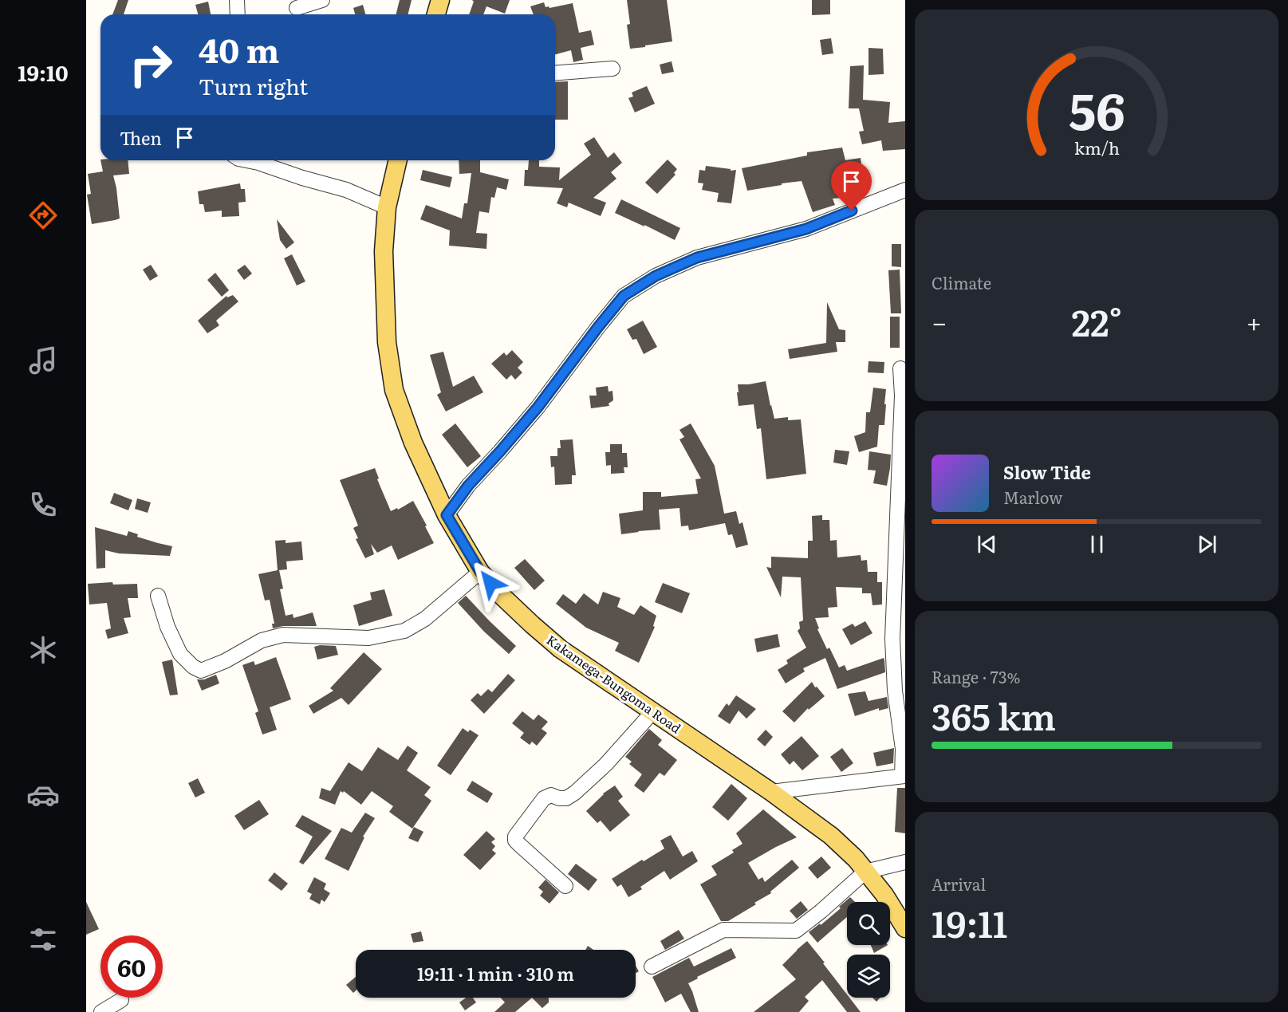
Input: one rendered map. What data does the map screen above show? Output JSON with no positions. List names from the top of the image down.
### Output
{
  "streets": {
    "main road": ["Kakamega-Bungoma Road"]
  },
  "page": {
    "tabs": "19:10",
    "turn": ["40 m", "Turn right"],
    "then": "Then",
    "tile": [
      "Climate",
      ["Range · 73%", "365 km"],
      ["Arrival", "19:11"]
    ],
    "heat": ["−", "22°", "+"],
    "song": ["Slow Tide", "Marlow"],
    "limit": "60",
    "trip": "19:11 · 1 min · 310 m",
    "gauge": ["56", "km/h"]
  }
}
